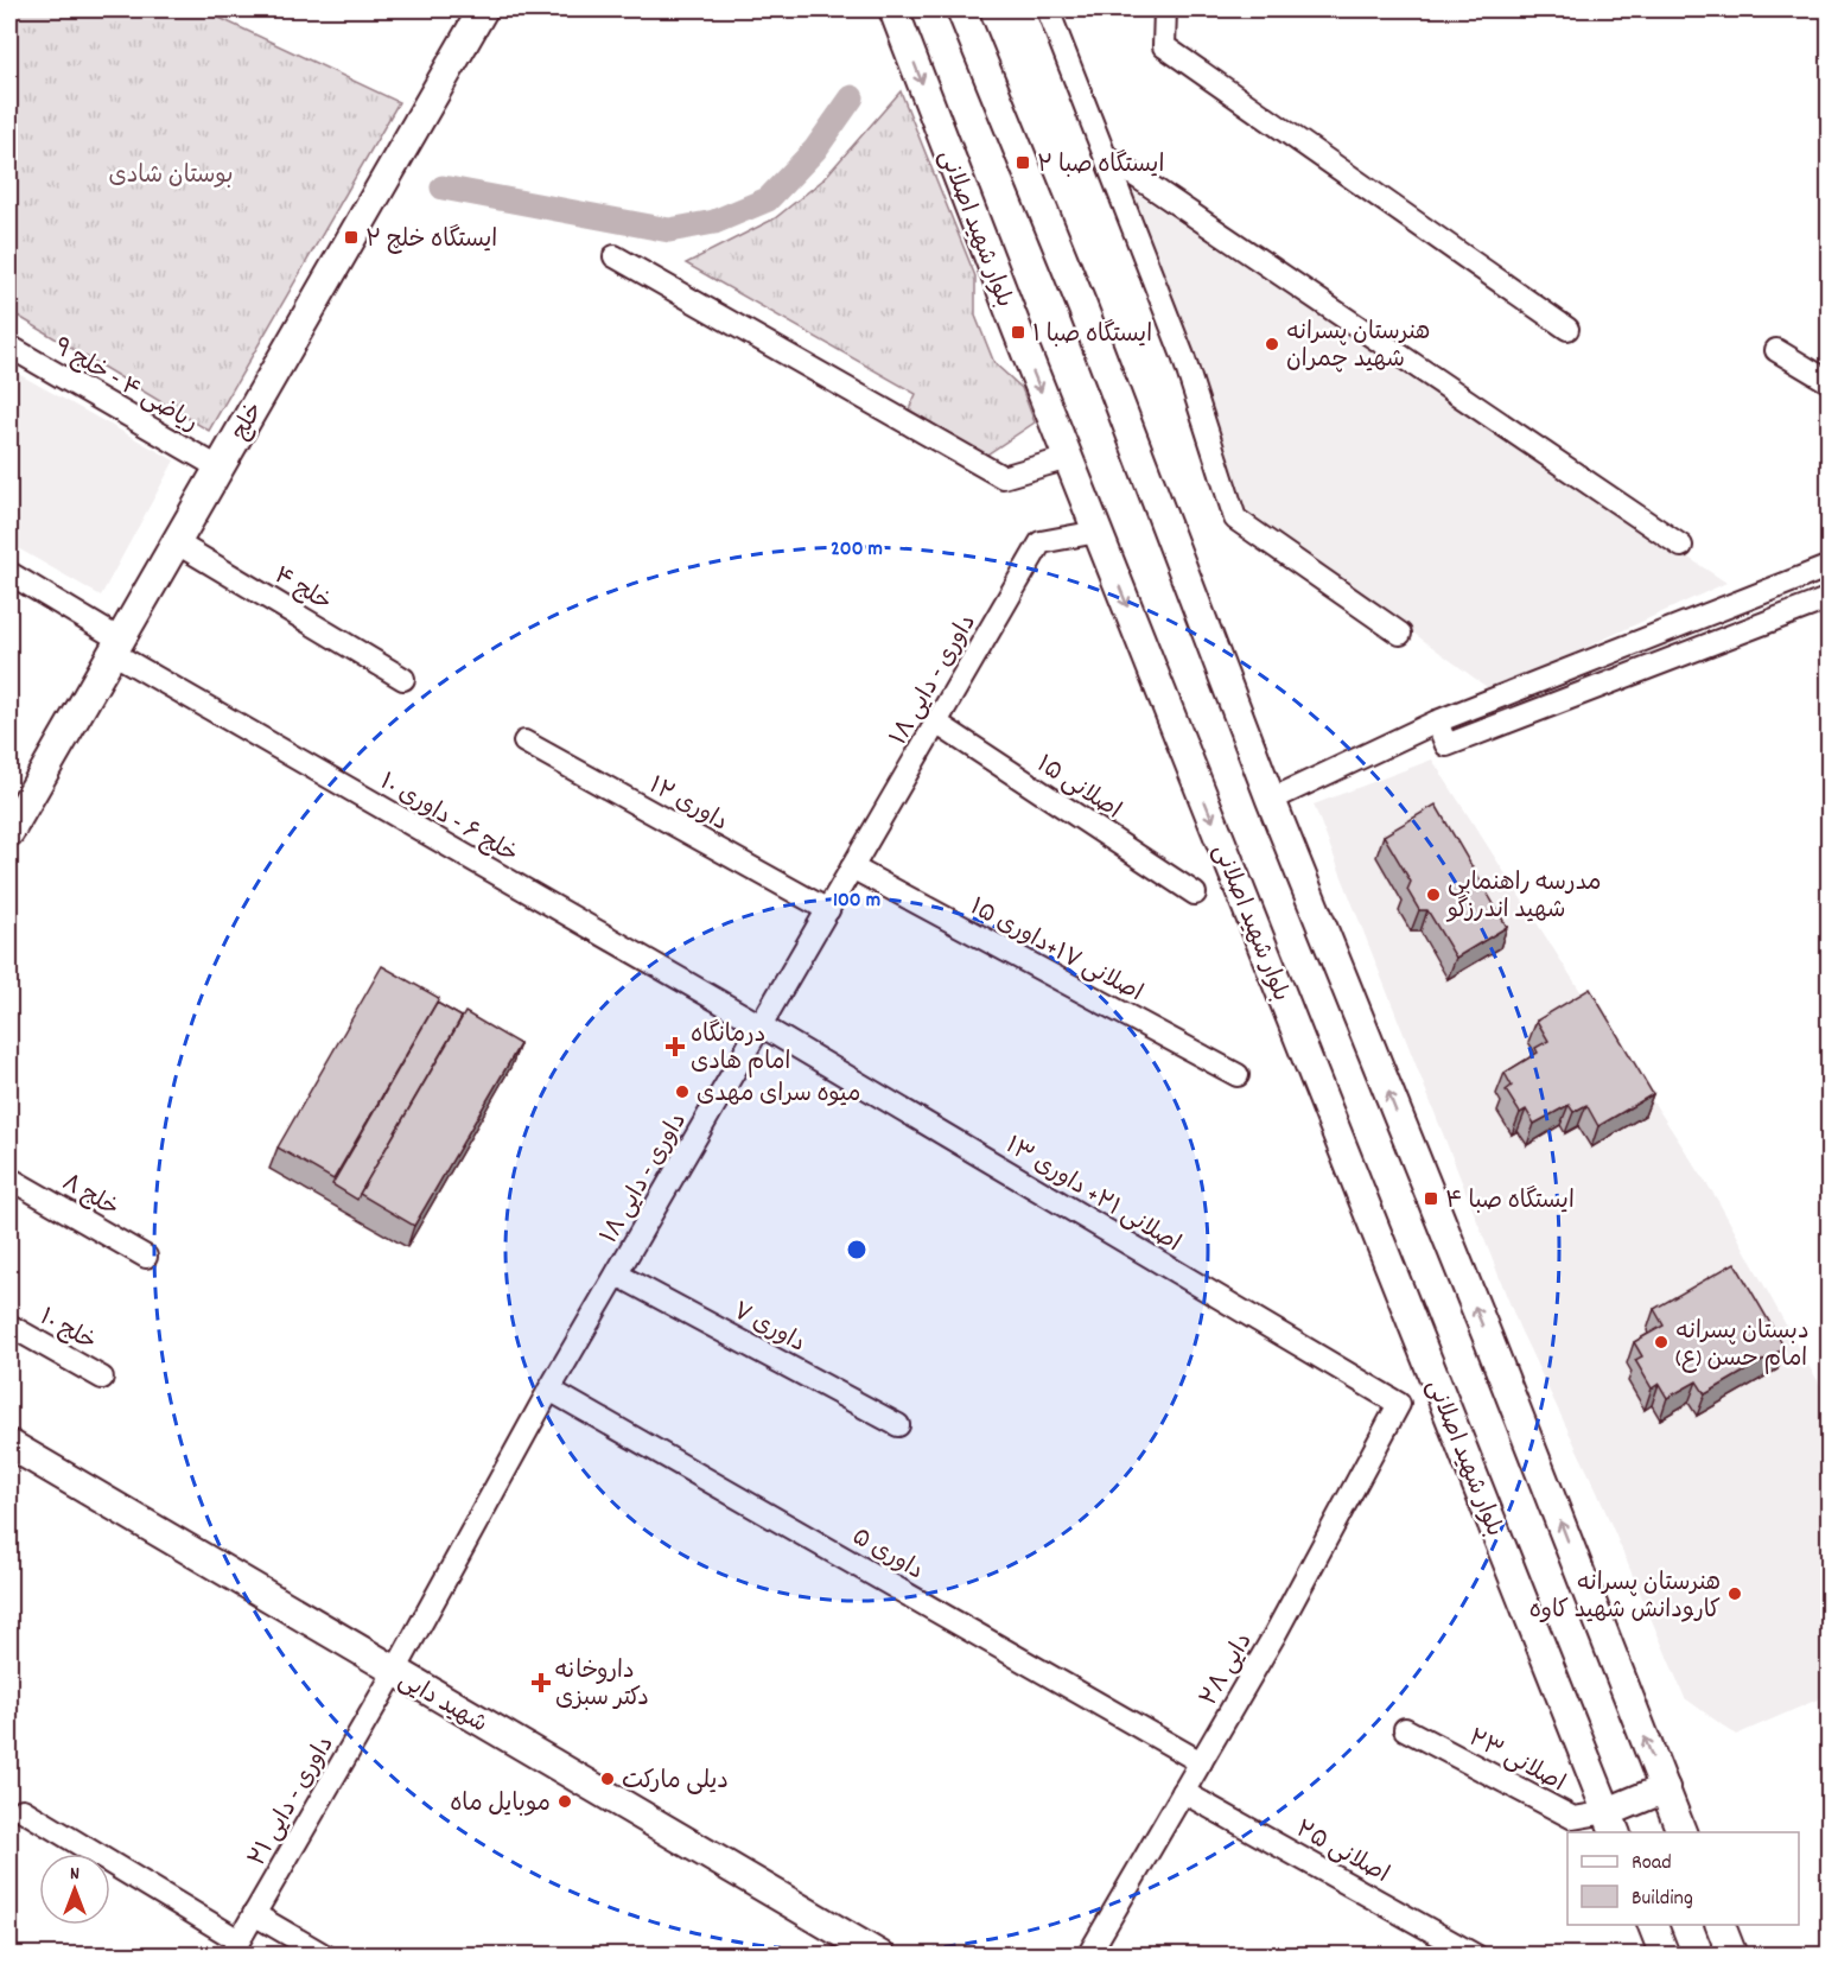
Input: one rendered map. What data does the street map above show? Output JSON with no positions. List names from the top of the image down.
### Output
{
  "streets": {
    "main road": ["بلوار شهید اصلانی", "خلج", "شهید دایی"],
    "street": [
      "ریاضی ۴ - خلج ۹",
      "خلج ۴",
      "داوری - دایی ۱۸",
      "اصلانی ۱۵",
      "داوری ۱۲",
      "خلج ۶ - داوری ۱۰",
      "اصلانی ۱۷+داوری ۱۵",
      "اصلانی ۲۱+ داوری ۱۳",
      "خلج ۸",
      "داوری ۷",
      "خلج ۱۰",
      "داوری ۵",
      "دایی ۲۸",
      "اصلانی ۲۳",
      "داوری - دایی ۲۱",
      "اصلانی ۲۵"
    ]
  },
  "crossings": [
    ["بلوار شهید اصلانی", "داوری - دایی ۱۸"],
    ["بلوار شهید اصلانی", "اصلانی ۲۳"],
    ["ریاضی ۴ - خلج ۹", "خلج"],
    ["خلج", "خلج ۴"],
    ["خلج", "خلج ۶ - داوری ۱۰"],
    ["داوری - دایی ۱۸", "اصلانی ۱۵"],
    ["داوری - دایی ۱۸", "داوری ۱۲"],
    ["داوری - دایی ۱۸", "خلج ۶ - داوری ۱۰"],
    ["داوری - دایی ۱۸", "اصلانی ۱۷+داوری ۱۵"],
    ["داوری - دایی ۱۸", "اصلانی ۲۱+ داوری ۱۳"],
    ["داوری - دایی ۱۸", "داوری ۷"],
    ["داوری - دایی ۱۸", "داوری ۵"],
    ["داوری - دایی ۱۸", "شهید دایی"],
    ["داوری - دایی ۱۸", "داوری - دایی ۲۱"],
    ["خلج ۶ - داوری ۱۰", "اصلانی ۲۱+ داوری ۱۳"],
    ["اصلانی ۲۱+ داوری ۱۳", "دایی ۲۸"],
    ["داوری ۵", "دایی ۲۸"],
    ["دایی ۲۸", "اصلانی ۲۵"],
    ["شهید دایی", "داوری - دایی ۲۱"]
  ],
  "parks": ["بوستان شادی"],
  "places": {
    "transit": [
      "ایستگاه صبا ۲",
      "ایستگاه خلچ ۲",
      "ایستگاه صبا ۱",
      "ایستگاه صبا ۴"
    ],
    "other": [
      "هنرستان پسرانه شهید چمران",
      "مدرسه راهنمایی شهید اندرزگو",
      "میوه سرای مهدی",
      "دبستان پسرانه امام حسن (ع)",
      "هنرستان پسرانه کارودانش شهید کاوه",
      "دیلی مارکت",
      "موبایل ماه"
    ],
    "health": ["درمانگاه امام هادی", "داروخانه دکتر سبزی"]
  },
  "legend": ["Road", "Building"],
  "north": "top",
  "rings": ["200 m", "100 m"]
}
